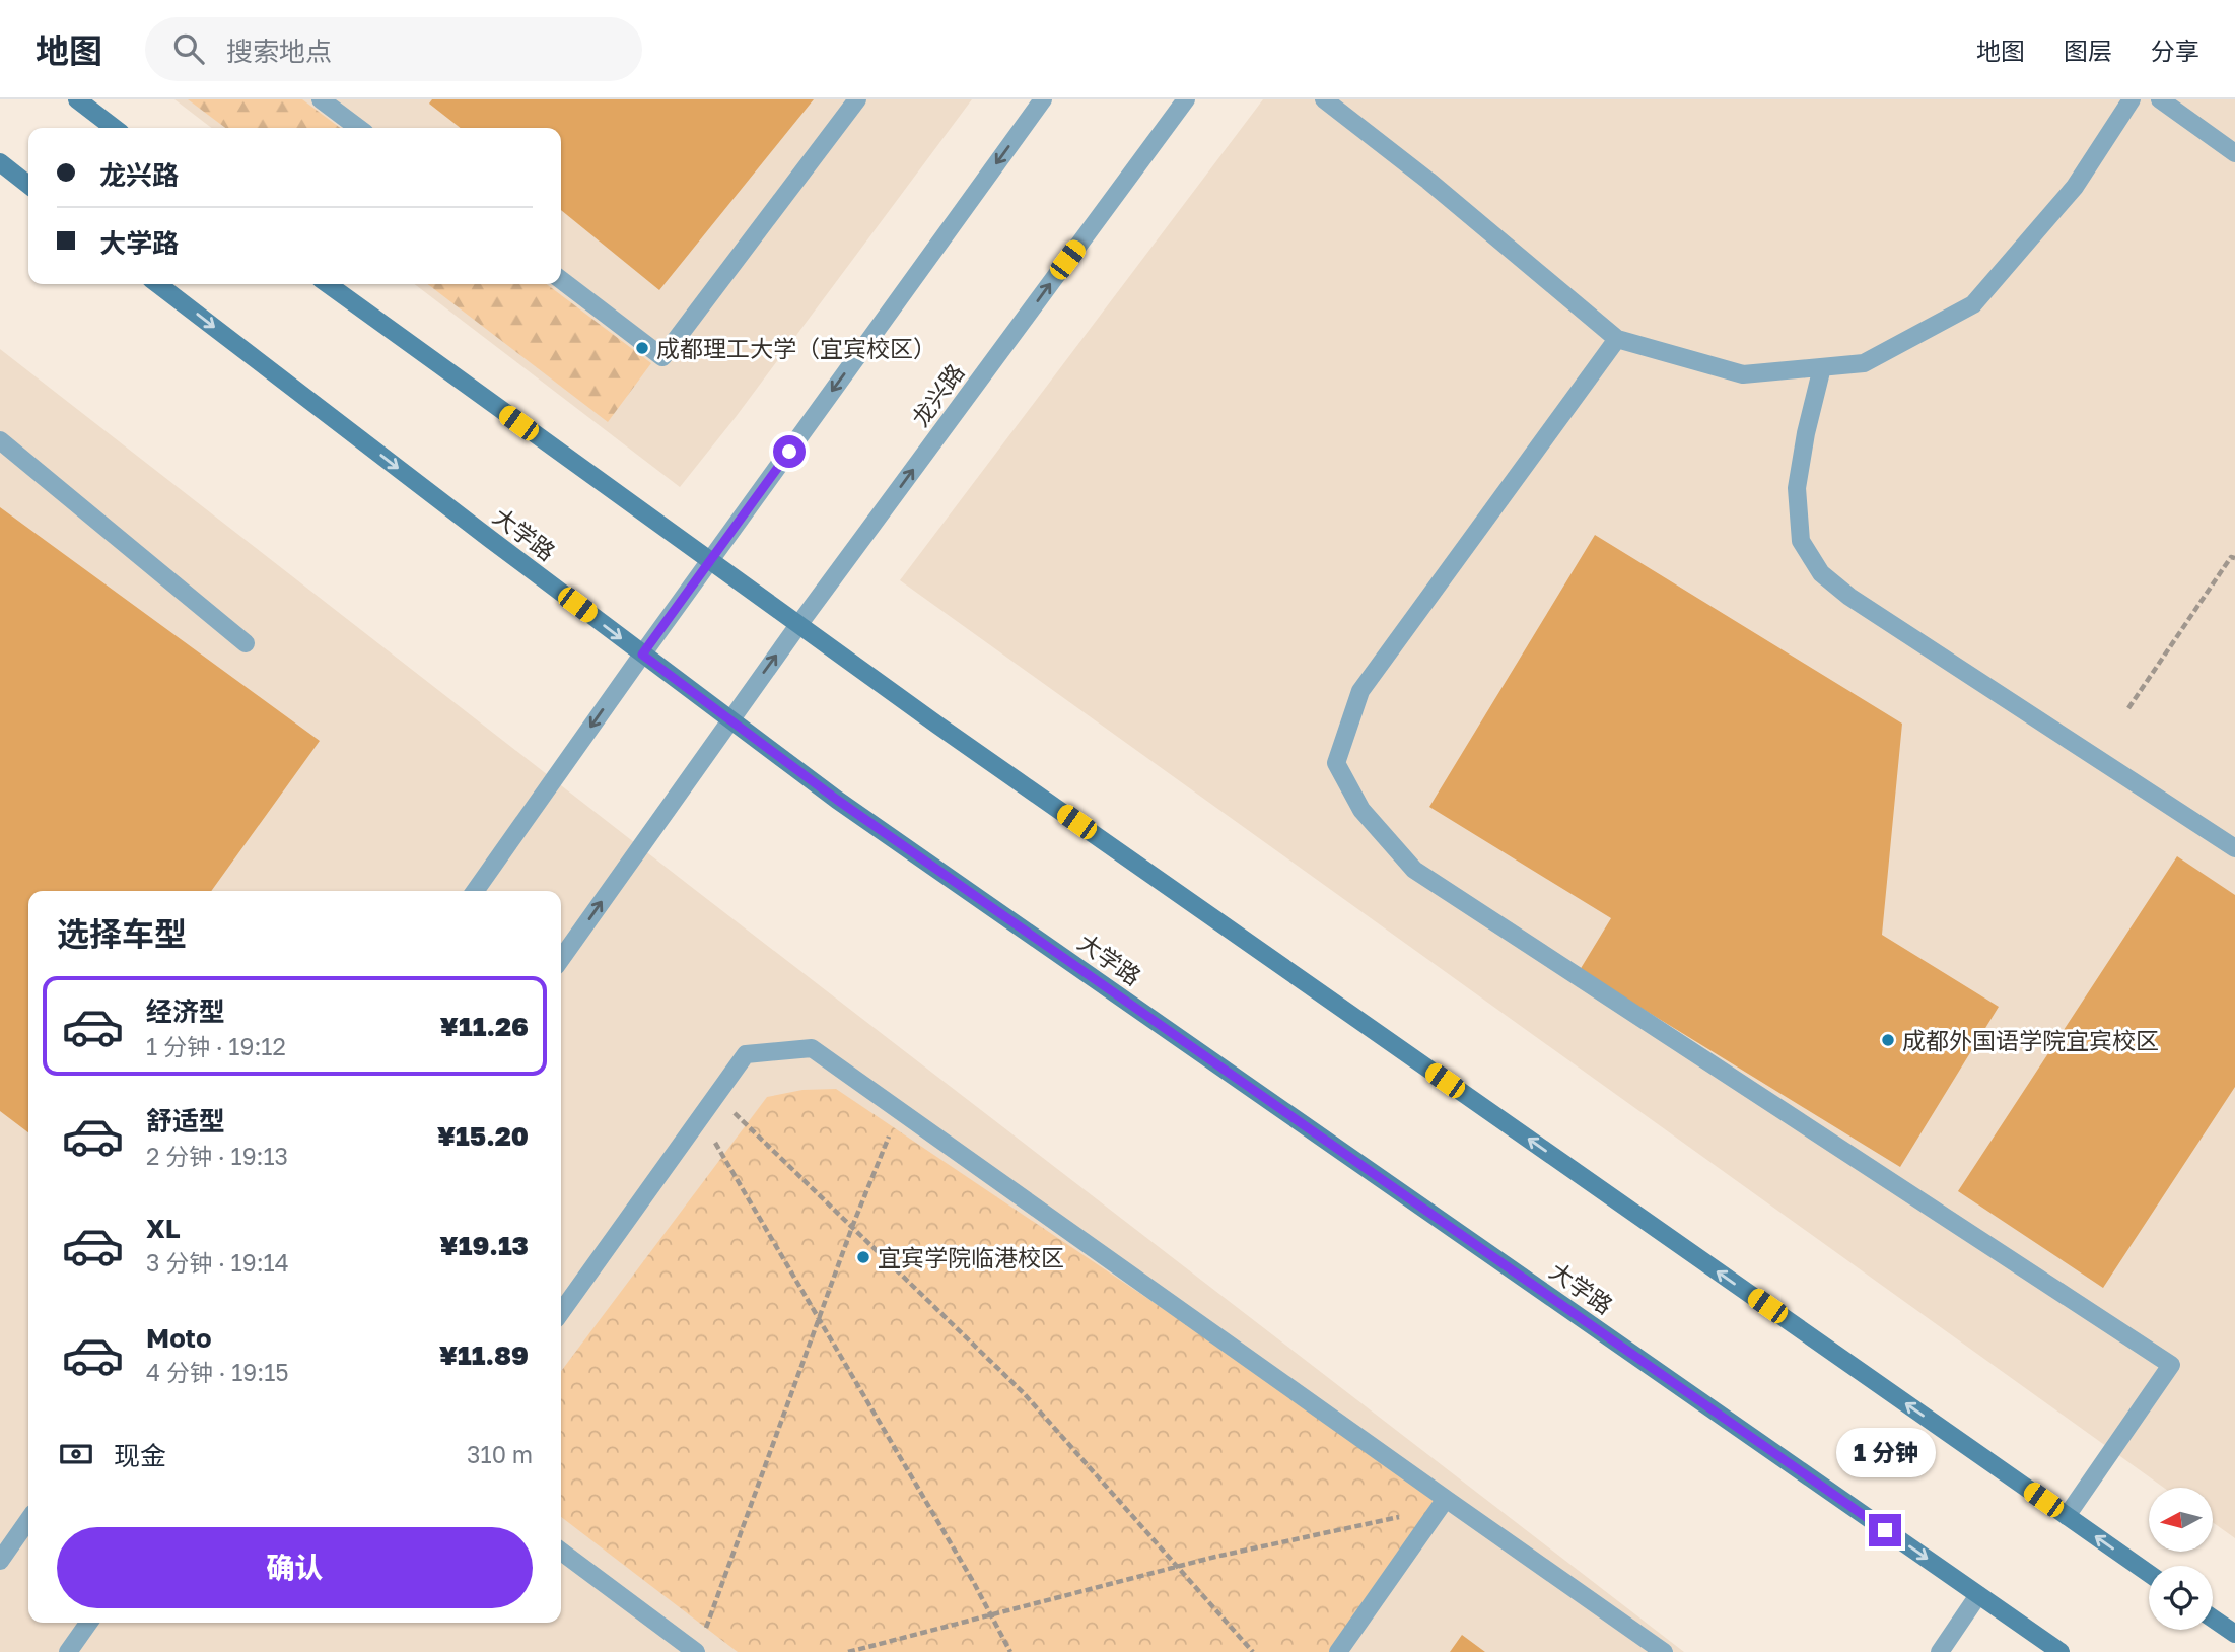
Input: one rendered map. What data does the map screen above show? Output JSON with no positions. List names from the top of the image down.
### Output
{
  "streets": {
    "main road": ["大学路"],
    "street": ["龙兴路"]
  },
  "crossings": [
    ["龙兴路", "大学路"]
  ],
  "places": ["成都理工大学（宜宾校区）", "成都外国语学院宜宾校区", "宜宾学院临港校区"],
  "north": "left",
  "page": {
    "header": "地图",
    "search": "搜索地点",
    "nav": ["地图", "图层", "分享"],
    "banner": ["龙兴路", "大学路"],
    "heading": "选择车型",
    "list": [
      {
        "name": "经济型",
        "note": "1 分钟 · 19:12",
        "value": "¥11.26"
      },
      {
        "name": "舒适型",
        "note": "2 分钟 · 19:13",
        "value": "¥15.20"
      },
      {
        "name": "XL",
        "note": "3 分钟 · 19:14",
        "value": "¥19.13"
      },
      {
        "name": "Moto",
        "note": "4 分钟 · 19:15",
        "value": "¥11.89"
      }
    ],
    "pay": ["现金", "310 m"],
    "bubble": "1 分钟",
    "buttons": "确认"
  }
}
